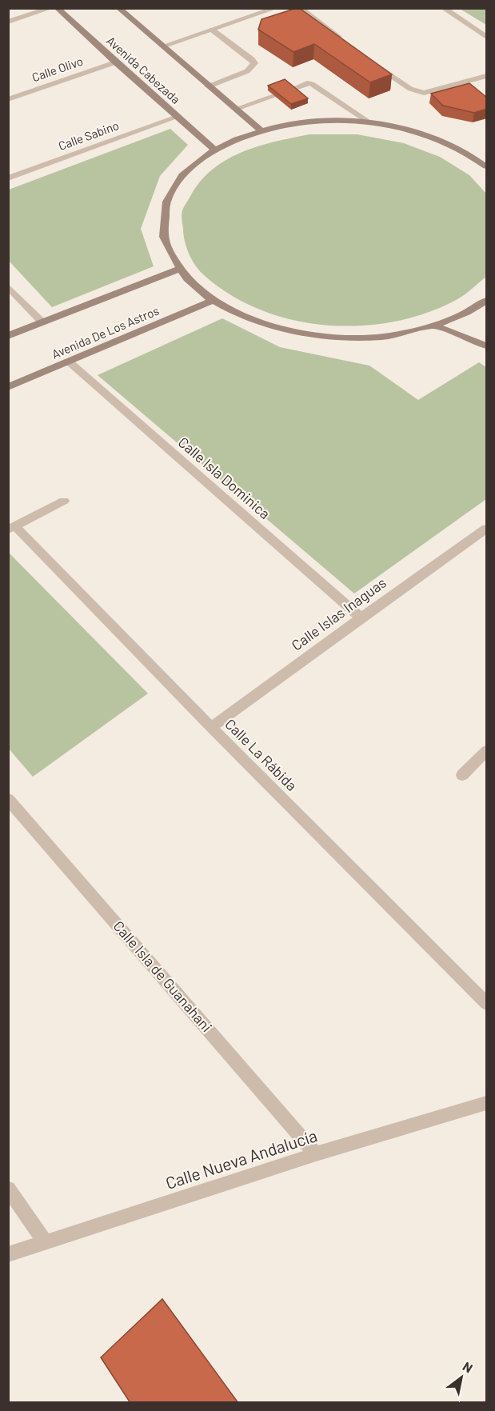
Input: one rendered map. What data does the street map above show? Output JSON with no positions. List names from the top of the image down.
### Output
{
  "streets": {
    "main road": ["Avenida Cabezada", "Avenida De Los Astros"],
    "street": [
      "Calle Olivo",
      "Calle Sabino",
      "Calle Isla Dominica",
      "Calle Islas Inaguas",
      "Calle La Rábida",
      "Calle Isla de Guanahani",
      "Calle Nueva Andalucía"
    ]
  },
  "crossings": [
    ["Calle Olivo", "Avenida Cabezada"],
    ["Avenida Cabezada", "Calle Sabino"],
    ["Avenida De Los Astros", "Calle Isla Dominica"],
    ["Calle Isla Dominica", "Calle Islas Inaguas"],
    ["Calle Islas Inaguas", "Calle La Rábida"],
    ["Calle Isla de Guanahani", "Calle Nueva Andalucía"]
  ],
  "north": "top right"
}
